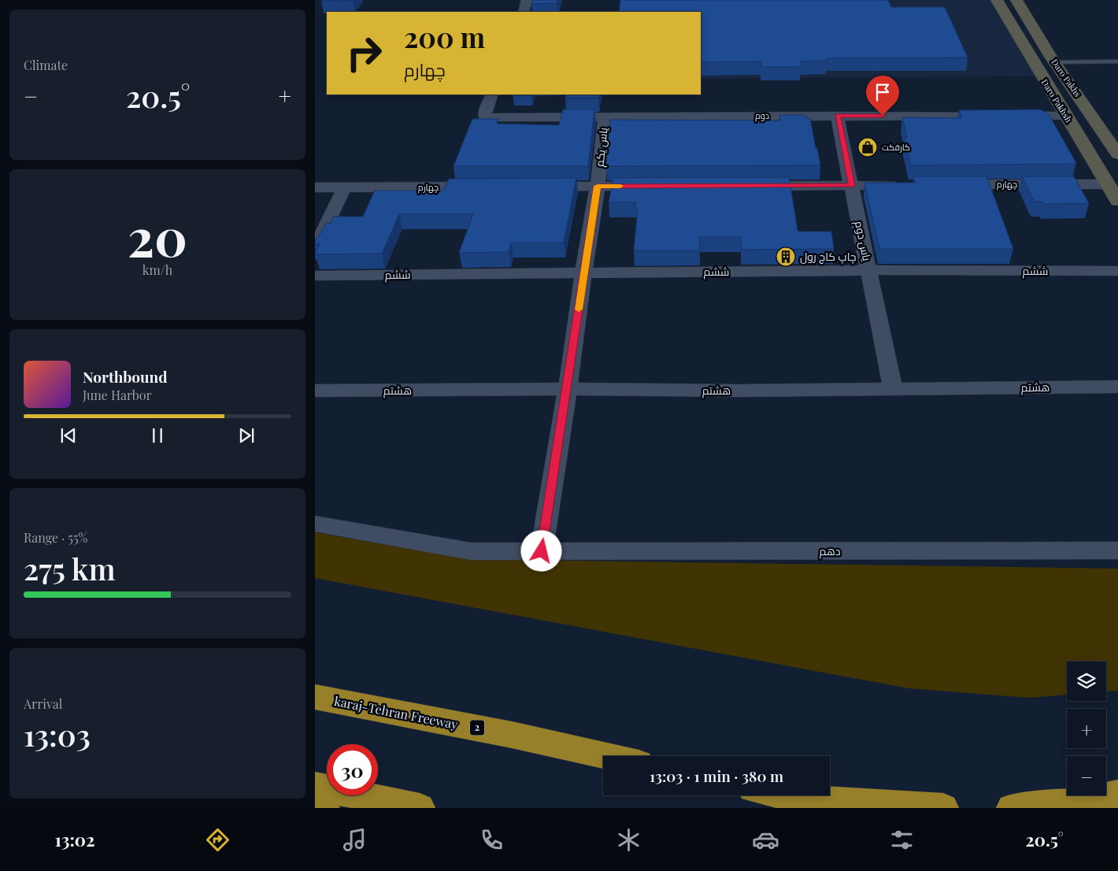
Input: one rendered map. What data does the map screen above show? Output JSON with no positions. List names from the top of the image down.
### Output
{
  "streets": {
    "highway": ["karaj-Tehran Freeway", "2"],
    "street": [
      "Daro Pakhs",
      "Daro Pakhsh",
      "دوم",
      "یاس یکم",
      "چهارم",
      "یاس دوم",
      "ششم",
      "هشتم",
      "دهم"
    ]
  },
  "crossings": [
    ["Daro Pakhsh", "چهارم"],
    ["دوم", "یاس یکم"],
    ["دوم", "یاس دوم"],
    ["یاس یکم", "ششم"],
    ["یاس یکم", "هشتم"],
    ["یاس یکم", "دهم"],
    ["یاس دوم", "ششم"],
    ["یاس دوم", "هشتم"]
  ],
  "places": {
    "shop": ["کارفکت"],
    "building": ["چاپ کاج رول"]
  },
  "page": {
    "tile": [
      "Climate",
      ["20", "km/h"],
      ["Range · 55%", "275 km"],
      ["Arrival", "13:03"]
    ],
    "turn": ["200 m", "چهارم"],
    "heat": ["−", "20.5°", "+"],
    "song": ["Northbound", "June Harbor"],
    "map_buttons": ["+", "−"],
    "limit": "30",
    "trip": "13:03 · 1 min · 380 m",
    "tabs": ["13:02", "20.5°"]
  }
}
